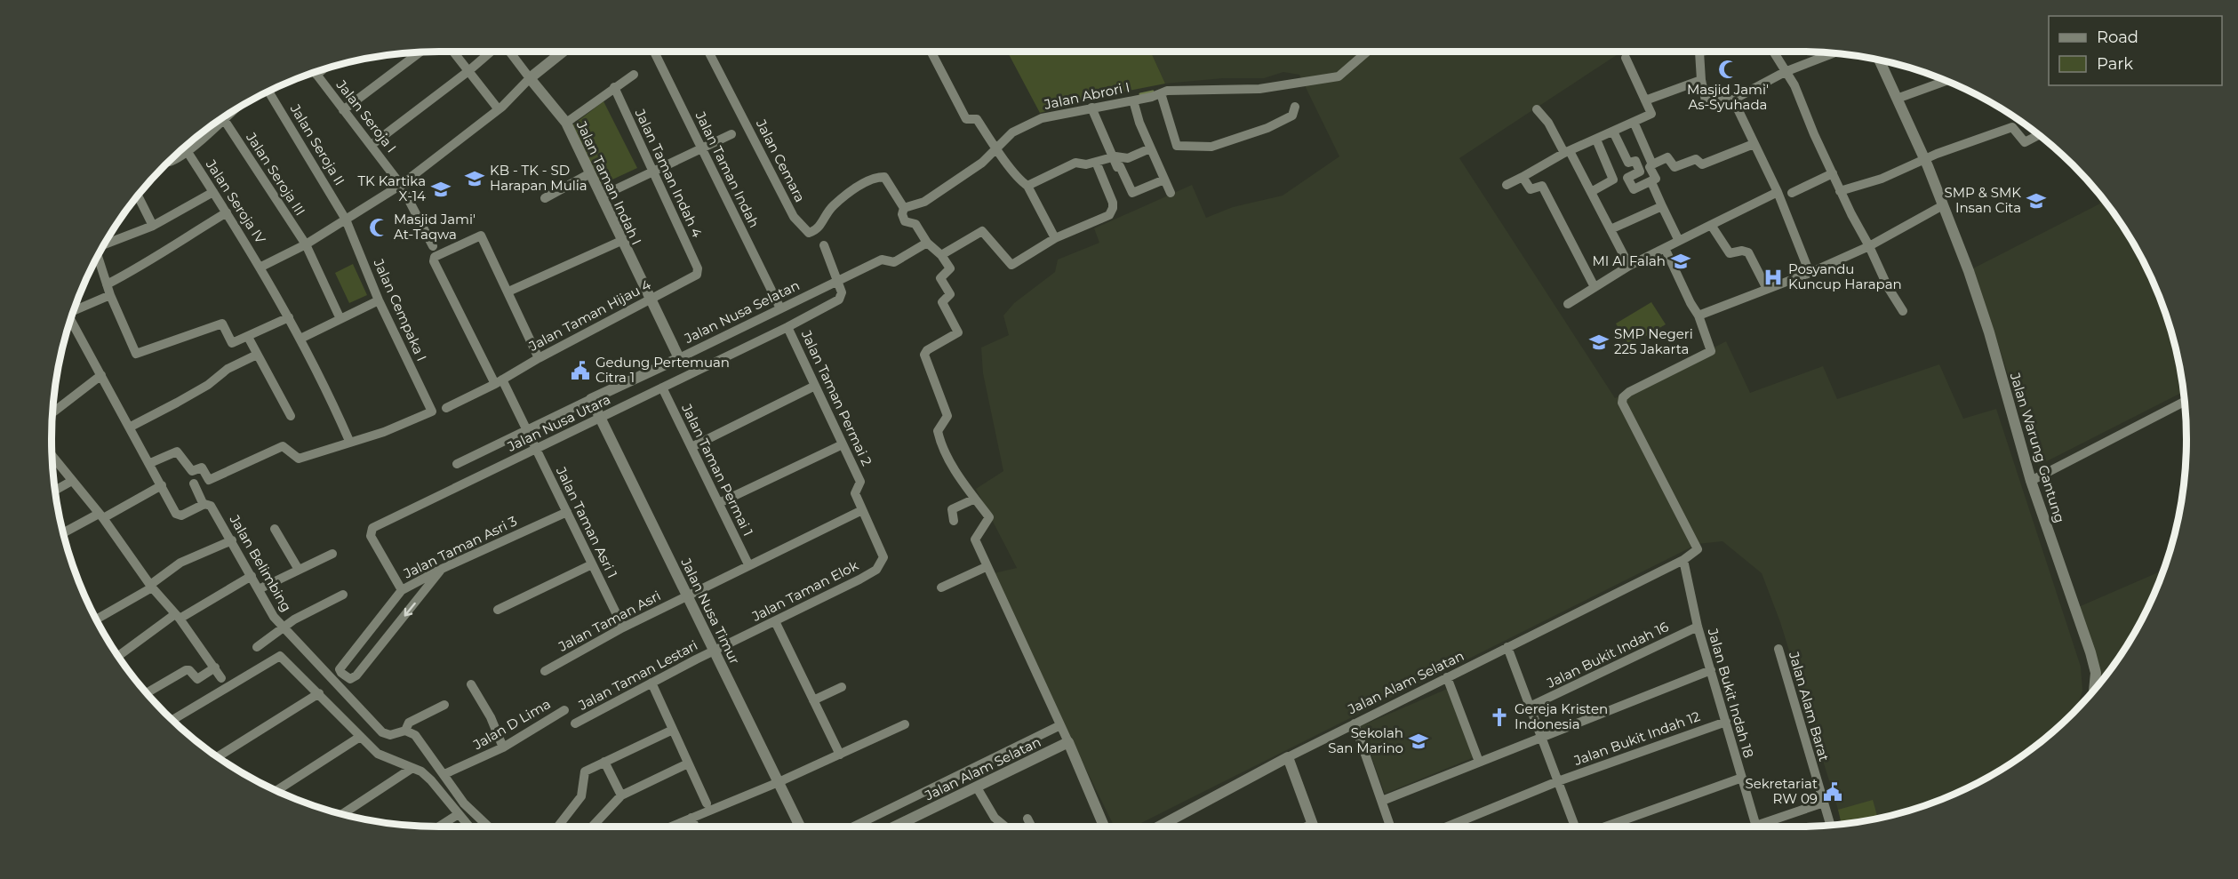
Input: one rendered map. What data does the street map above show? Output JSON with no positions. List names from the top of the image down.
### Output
{
  "streets": {
    "street": [
      "Jalan Abrori I",
      "Jalan Seroja I",
      "Jalan Seroja II",
      "Jalan Cemara",
      "Jalan Taman Indah",
      "Jalan Taman Indah 4",
      "Jalan Seroja III",
      "Jalan Taman Indah I",
      "Jalan Seroja IV",
      "Jalan Cempaka I",
      "Jalan Nusa Selatan",
      "Jalan Taman Hijau 4",
      "Jalan Taman Permai 2",
      "Jalan Nusa Utara",
      "Jalan Warung Gantung",
      "Jalan Taman Permai 1",
      "Jalan Taman Asri 1",
      "Jalan Taman Asri 3",
      "Jalan Belimbing",
      "Jalan Taman Elok",
      "Jalan Nusa Timur",
      "Jalan Taman Asri",
      "Jalan Bukit Indah 16",
      "Jalan Taman Lestari",
      "Jalan Alam Selatan",
      "Jalan Bukit Indah 18",
      "Jalan Alam Barat",
      "Jalan D Lima",
      "Jalan Bukit Indah 12"
    ]
  },
  "crossings": [
    ["Jalan Seroja II", "Jalan Cempaka I"],
    ["Jalan Taman Indah", "Jalan Nusa Selatan"],
    ["Jalan Taman Indah 4", "Jalan Taman Hijau 4"],
    ["Jalan Taman Indah I", "Jalan Nusa Selatan"],
    ["Jalan Taman Indah I", "Jalan Taman Hijau 4"],
    ["Jalan Seroja IV", "Jalan Cempaka I"],
    ["Jalan Nusa Selatan", "Jalan Nusa Utara"],
    ["Jalan Nusa Selatan", "Jalan Taman Asri 1"],
    ["Jalan Nusa Selatan", "Jalan Nusa Timur"],
    ["Jalan Taman Hijau 4", "Jalan Taman Asri 1"],
    ["Jalan Taman Permai 2", "Jalan Nusa Utara"],
    ["Jalan Taman Permai 2", "Jalan Taman Elok"],
    ["Jalan Taman Permai 2", "Jalan Taman Asri"],
    ["Jalan Nusa Utara", "Jalan Taman Permai 1"],
    ["Jalan Nusa Utara", "Jalan Taman Asri 1"],
    ["Jalan Nusa Utara", "Jalan Taman Asri 3"],
    ["Jalan Nusa Utara", "Jalan Nusa Timur"],
    ["Jalan Taman Permai 1", "Jalan Taman Asri"],
    ["Jalan Taman Asri 1", "Jalan Taman Asri 3"],
    ["Jalan Taman Asri 1", "Jalan Taman Asri"],
    ["Jalan Taman Elok", "Jalan Nusa Timur"],
    ["Jalan Taman Elok", "Jalan Taman Asri"],
    ["Jalan Taman Elok", "Jalan Taman Lestari"],
    ["Jalan Nusa Timur", "Jalan Taman Asri"],
    ["Jalan Nusa Timur", "Jalan Taman Lestari"],
    ["Jalan Bukit Indah 16", "Jalan Bukit Indah 18"],
    ["Jalan Alam Selatan", "Jalan Bukit Indah 18"],
    ["Jalan Bukit Indah 18", "Jalan Bukit Indah 12"]
  ],
  "places": {
    "mosque": ["Masjid Jami' As-Syuhada", "Masjid Jami' At-Taqwa"],
    "school or university": [
      "KB - TK - SD Harapan Mulia",
      "TK Kartika X-14",
      "SMP & SMK Insan Cita",
      "MI Al Falah",
      "SMP Negeri 225 Jakarta",
      "Sekolah San Marino"
    ],
    "hospital": ["Posyandu Kuncup Harapan"],
    "public building": ["Gedung Pertemuan Citra 1", "Sekretariat RW 09"],
    "church": ["Gereja Kristen Indonesia"]
  },
  "legend": ["Road", "Park"]
}
